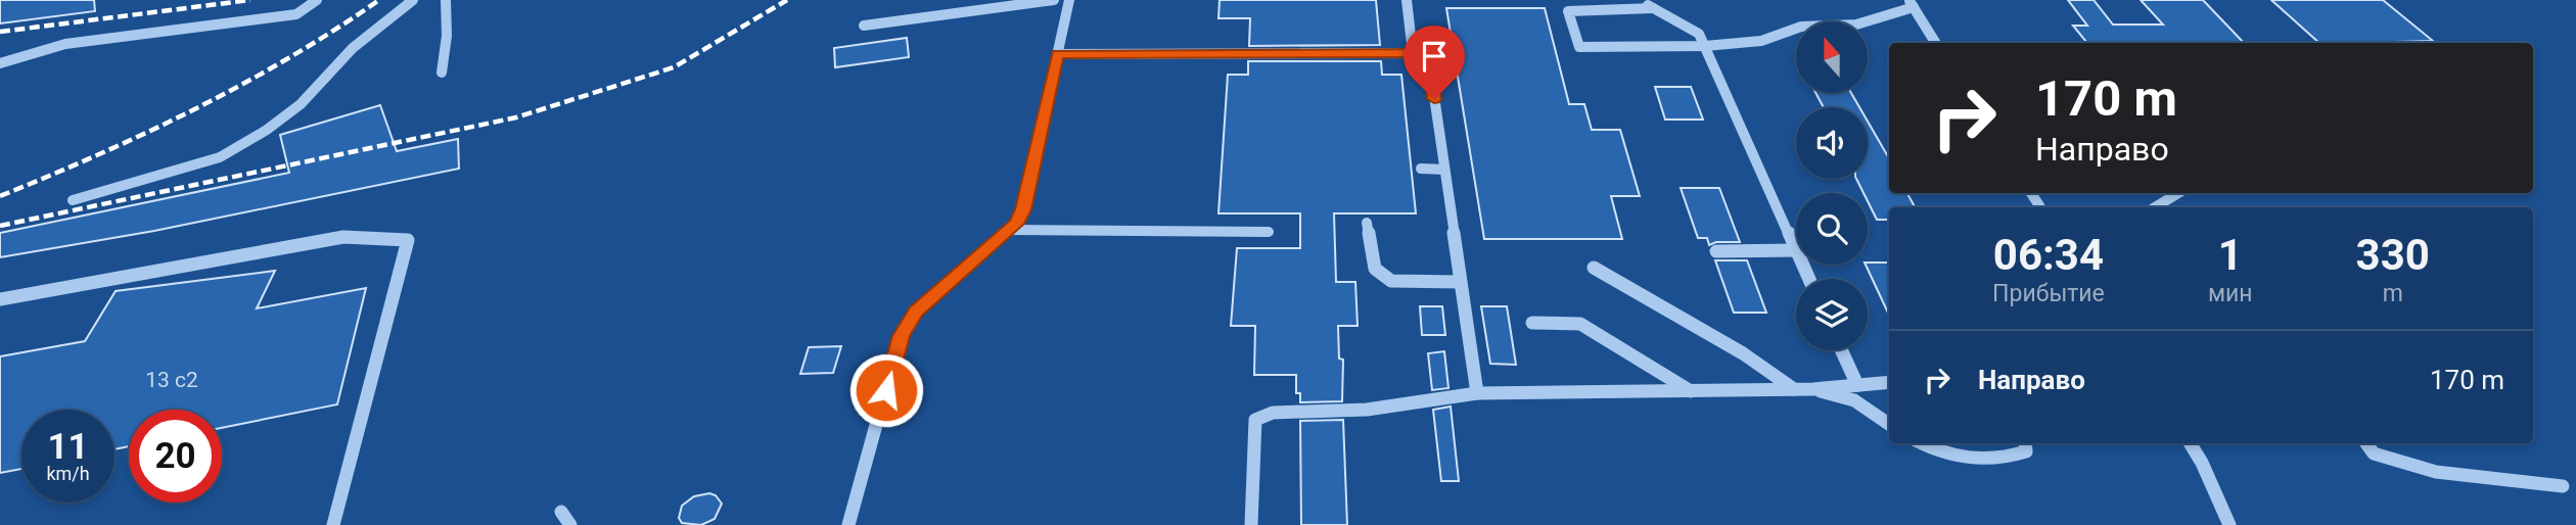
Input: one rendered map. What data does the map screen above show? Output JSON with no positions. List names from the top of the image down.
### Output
{
  "house_numbers": ["13 с2"],
  "north": "top",
  "page": {
    "turn": ["170 m", "Направо"],
    "eta": [
      "06:34",
      "Прибытие",
      "1",
      "мин",
      "330",
      "m"
    ],
    "list": [
      {
        "name": "Направо",
        "value": "170 m"
      }
    ],
    "speed": "11 km/h",
    "limit": "20"
  }
}
